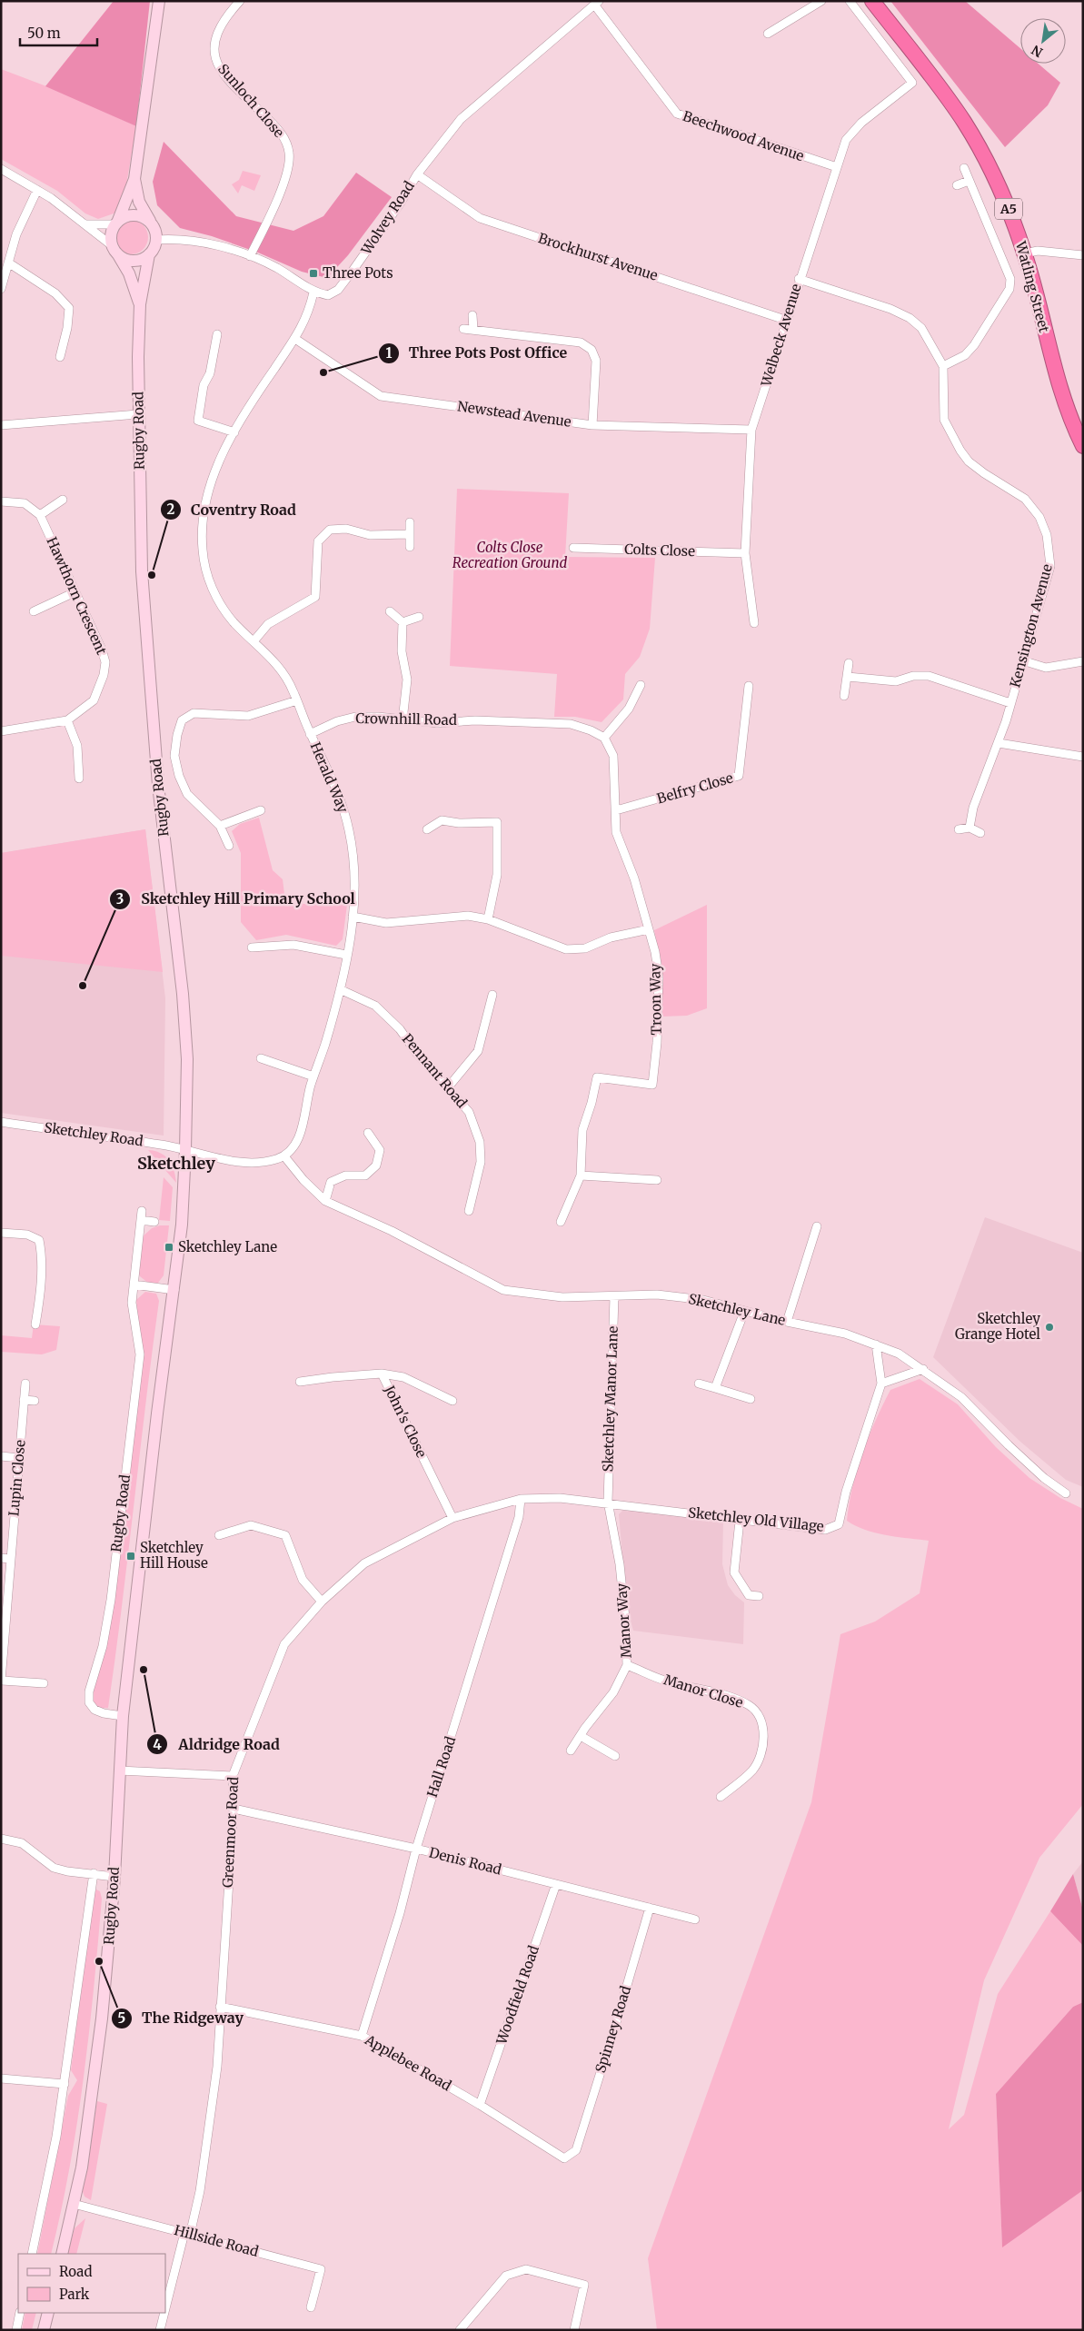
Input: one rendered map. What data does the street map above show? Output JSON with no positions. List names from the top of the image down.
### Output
{
  "streets": {
    "highway": ["A5", "Watling Street"],
    "main road": ["Rugby Road"],
    "street": [
      "Sunloch Close",
      "Beechwood Avenue",
      "Wolvey Road",
      "Brockhurst Avenue",
      "Welbeck Avenue",
      "Newstead Avenue",
      "Colts Close",
      "Hawthorn Crescent",
      "Kensington Avenue",
      "Crownhill Road",
      "Herald Way",
      "Belfry Close",
      "Troon Way",
      "Pennant Road",
      "Sketchley Road",
      "Sketchley Lane",
      "Sketchley Manor Lane",
      "John's Close",
      "Lupin Close",
      "Sketchley Old Village",
      "Manor Way",
      "Manor Close",
      "Hall Road",
      "Greenmoor Road",
      "Denis Road",
      "Woodfield Road",
      "Spinney Road",
      "Applebee Road",
      "Hillside Road"
    ]
  },
  "crossings": [
    ["Beechwood Avenue", "Wolvey Road"],
    ["Beechwood Avenue", "Welbeck Avenue"],
    ["Wolvey Road", "Brockhurst Avenue"],
    ["Brockhurst Avenue", "Welbeck Avenue"],
    ["Welbeck Avenue", "Newstead Avenue"],
    ["Welbeck Avenue", "Colts Close"],
    ["Welbeck Avenue", "Kensington Avenue"],
    ["Rugby Road", "Sketchley Road"],
    ["Rugby Road", "Hillside Road"],
    ["Crownhill Road", "Herald Way"],
    ["Crownhill Road", "Troon Way"],
    ["Herald Way", "Pennant Road"],
    ["Herald Way", "Sketchley Lane"],
    ["Belfry Close", "Troon Way"],
    ["Sketchley Lane", "Sketchley Manor Lane"],
    ["Sketchley Lane", "Sketchley Old Village"],
    ["Sketchley Manor Lane", "Sketchley Old Village"],
    ["Sketchley Manor Lane", "Manor Way"],
    ["Sketchley Manor Lane", "Greenmoor Road"],
    ["John's Close", "Greenmoor Road"],
    ["Sketchley Old Village", "Manor Way"],
    ["Sketchley Old Village", "Greenmoor Road"],
    ["Manor Way", "Manor Close"],
    ["Manor Way", "Greenmoor Road"],
    ["Hall Road", "Greenmoor Road"],
    ["Hall Road", "Denis Road"],
    ["Hall Road", "Applebee Road"],
    ["Greenmoor Road", "Denis Road"],
    ["Greenmoor Road", "Applebee Road"],
    ["Greenmoor Road", "Hillside Road"],
    ["Denis Road", "Woodfield Road"],
    ["Denis Road", "Spinney Road"],
    ["Woodfield Road", "Applebee Road"],
    ["Spinney Road", "Applebee Road"]
  ],
  "districts": ["Sketchley"],
  "parks": ["Colts Close Recreation Ground"],
  "places": {
    "transit": ["Three Pots", "Sketchley Lane", "Sketchley Hill House"],
    "other": [
      "Three Pots Post Office",
      "Coventry Road",
      "Sketchley Hill Primary School",
      "Sketchley Grange Hotel",
      "Aldridge Road",
      "The Ridgeway"
    ]
  },
  "legend": ["Road", "Park"],
  "scale_bar": "50 m",
  "north": "bottom left"
}
